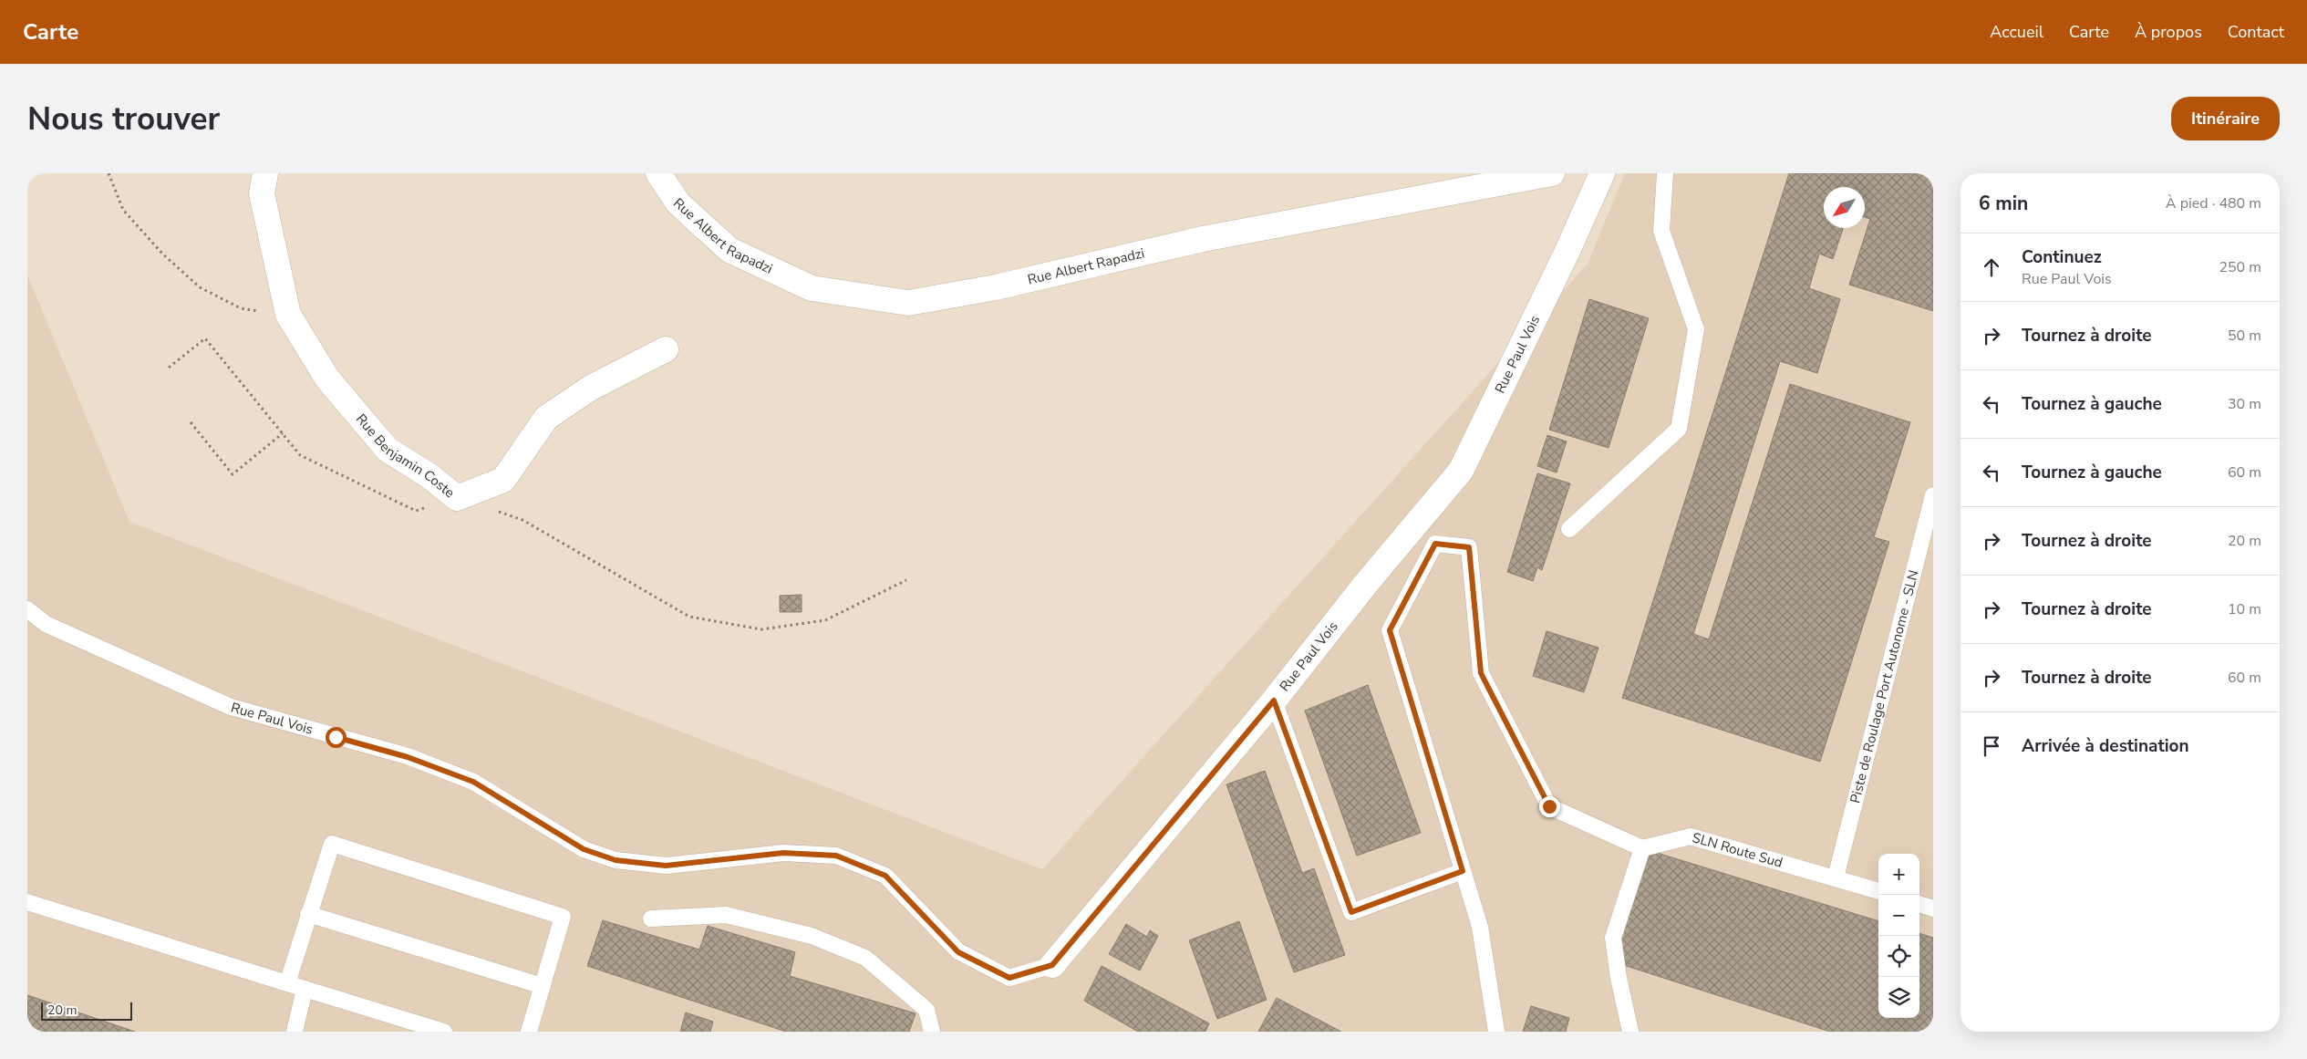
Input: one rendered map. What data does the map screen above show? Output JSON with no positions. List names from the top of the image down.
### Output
{
  "streets": {
    "street": ["Rue Albert Rapadzi", "Rue Paul Vois", "Rue Benjamin Coste"],
    "lane": ["Piste de Roulage Port Autonome - SLN", "SLN Route Sud"]
  },
  "crossings": [
    ["Piste de Roulage Port Autonome - SLN", "SLN Route Sud"]
  ],
  "scale_bar": "20 m",
  "north": "bottom left",
  "page": {
    "header": "Carte",
    "nav": [
      "Accueil",
      "Carte",
      "À propos",
      "Contact"
    ],
    "buttons": "Itinéraire",
    "title": "Nous trouver",
    "heading": ["6 min", "À pied · 480 m"],
    "list": [
      ["Continuez", "Rue Paul Vois", "250 m"],
      ["Tournez à droite", "50 m"],
      ["Tournez à gauche", "30 m"],
      ["Tournez à gauche", "60 m"],
      ["Tournez à droite", "20 m"],
      ["Tournez à droite", "10 m"],
      ["Tournez à droite", "60 m"],
      "Arrivée à destination"
    ],
    "map_buttons": ["+", "−"],
    "scale": "20 m"
  }
}
